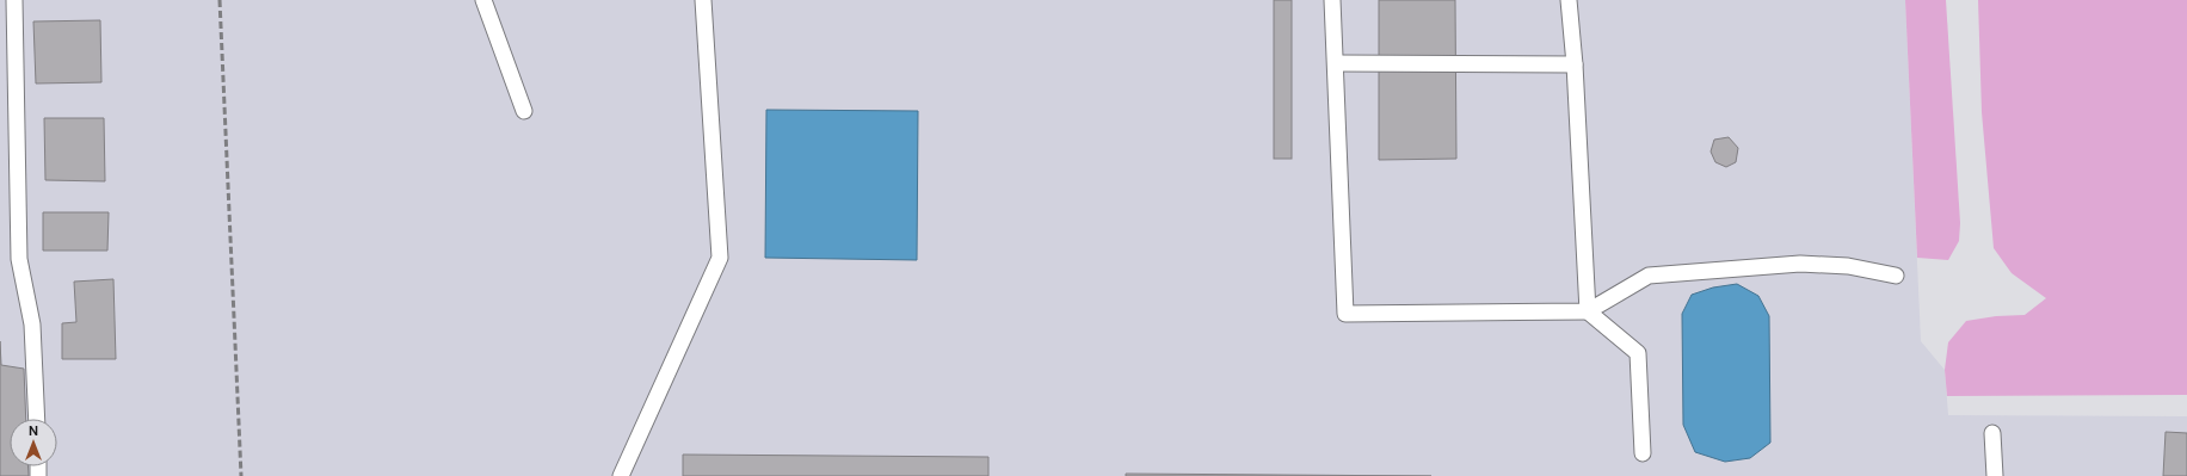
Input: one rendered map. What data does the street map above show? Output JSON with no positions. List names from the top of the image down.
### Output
{
  "north": "top"
}
